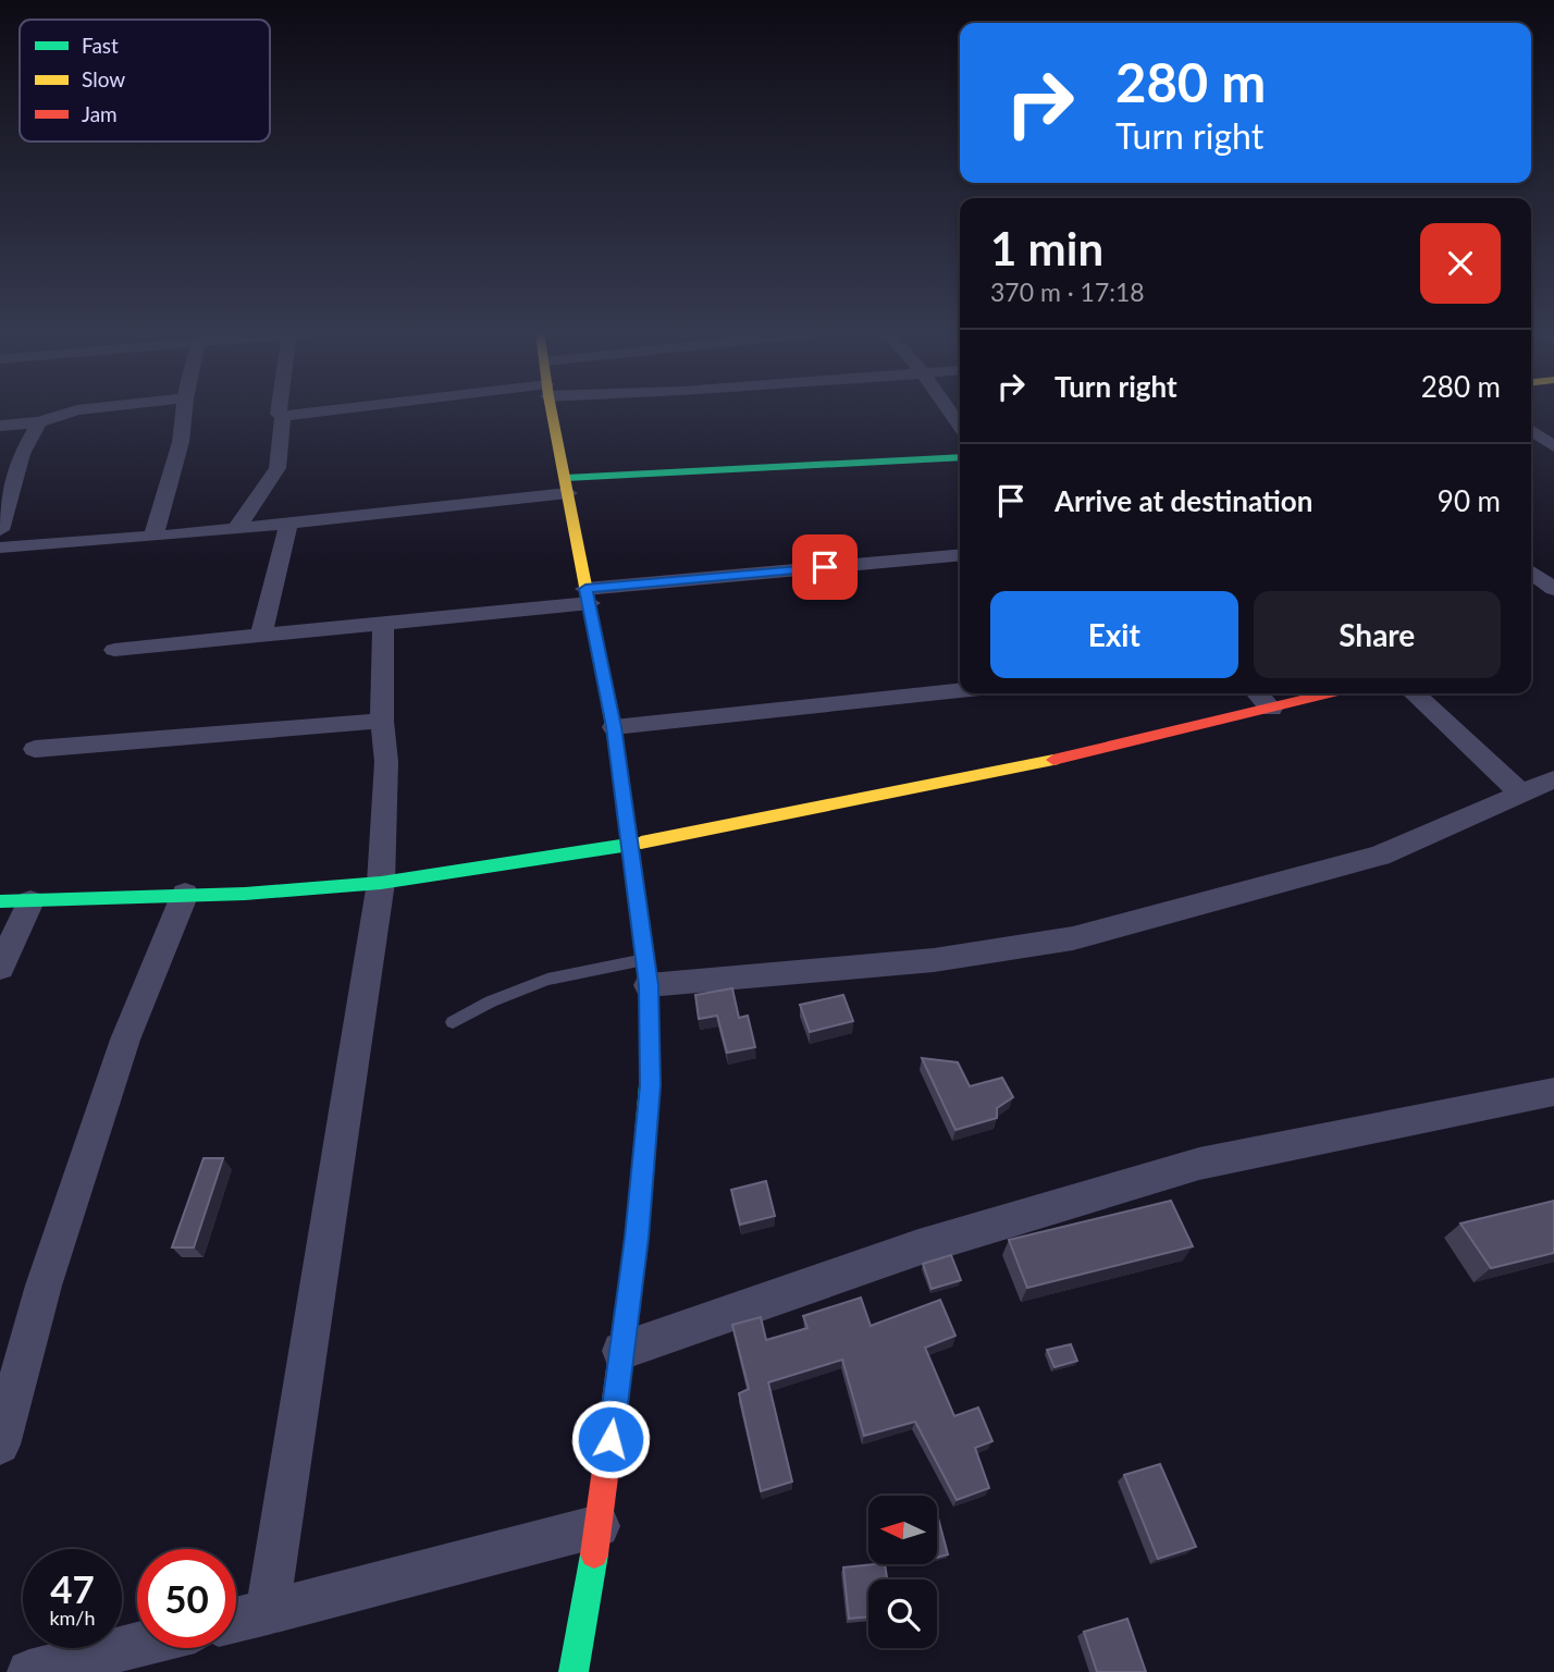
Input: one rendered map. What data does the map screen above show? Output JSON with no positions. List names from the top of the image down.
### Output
{
  "legend": ["Fast", "Slow", "Jam"],
  "north": "left",
  "page": {
    "turn": ["280 m", "Turn right"],
    "heading": ["1 min", "370 m · 17:18"],
    "list": [
      {
        "name": "Turn right",
        "value": "280 m"
      },
      {
        "name": "Arrive at destination",
        "value": "90 m"
      }
    ],
    "buttons": ["Exit", "Share"],
    "speed": "47 km/h",
    "limit": "50"
  }
}
